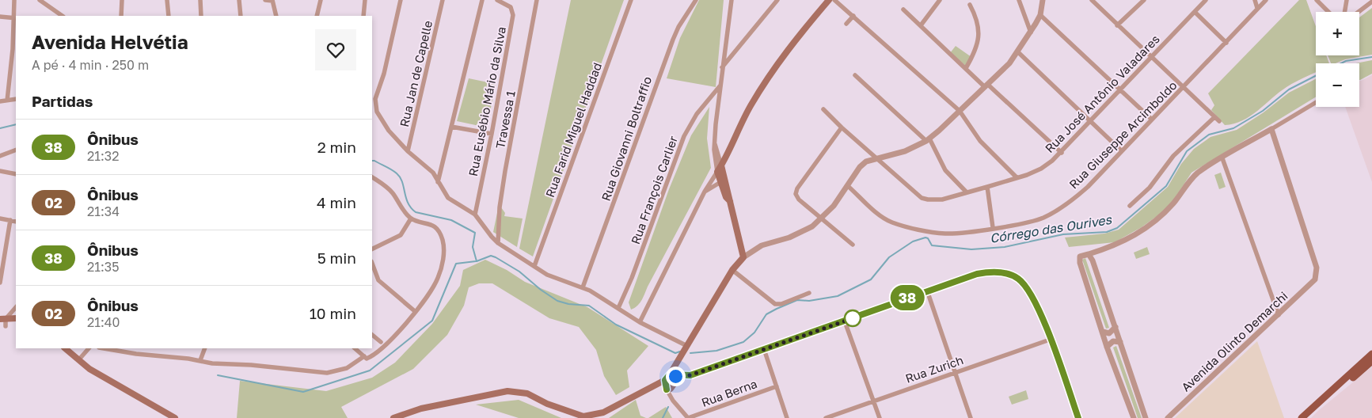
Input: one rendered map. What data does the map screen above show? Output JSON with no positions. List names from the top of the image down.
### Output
{
  "streets": {
    "street": [
      "Rua Jan de Capelle",
      "Rua José Antônio Valadares",
      "Rua Eusébio Mário da Silva",
      "Travessa 1",
      "Rua Farid Miguel Haddad",
      "Rua Giuseppe Arcimboldo",
      "Rua Giovanni Boltraffio",
      "Rua François Carlier",
      "Avenida Olinto Demarchi",
      "Rua Zurich",
      "Rua Berna"
    ]
  },
  "water": ["Córrego das Ourives"],
  "lines": ["bus line 38"],
  "page": {
    "on_map": "38",
    "map_buttons": ["+", "−"],
    "heading": [
      ["Avenida Helvétia", "A pé · 4 min · 250 m"],
      "Partidas"
    ],
    "list": [
      {
        "mark": "38",
        "name": "Ônibus",
        "note": "21:32",
        "value": "2 min"
      },
      {
        "mark": "02",
        "name": "Ônibus",
        "note": "21:34",
        "value": "4 min"
      },
      {
        "mark": "38",
        "name": "Ônibus",
        "note": "21:35",
        "value": "5 min"
      },
      {
        "mark": "02",
        "name": "Ônibus",
        "note": "21:40",
        "value": "10 min"
      }
    ]
  }
}
